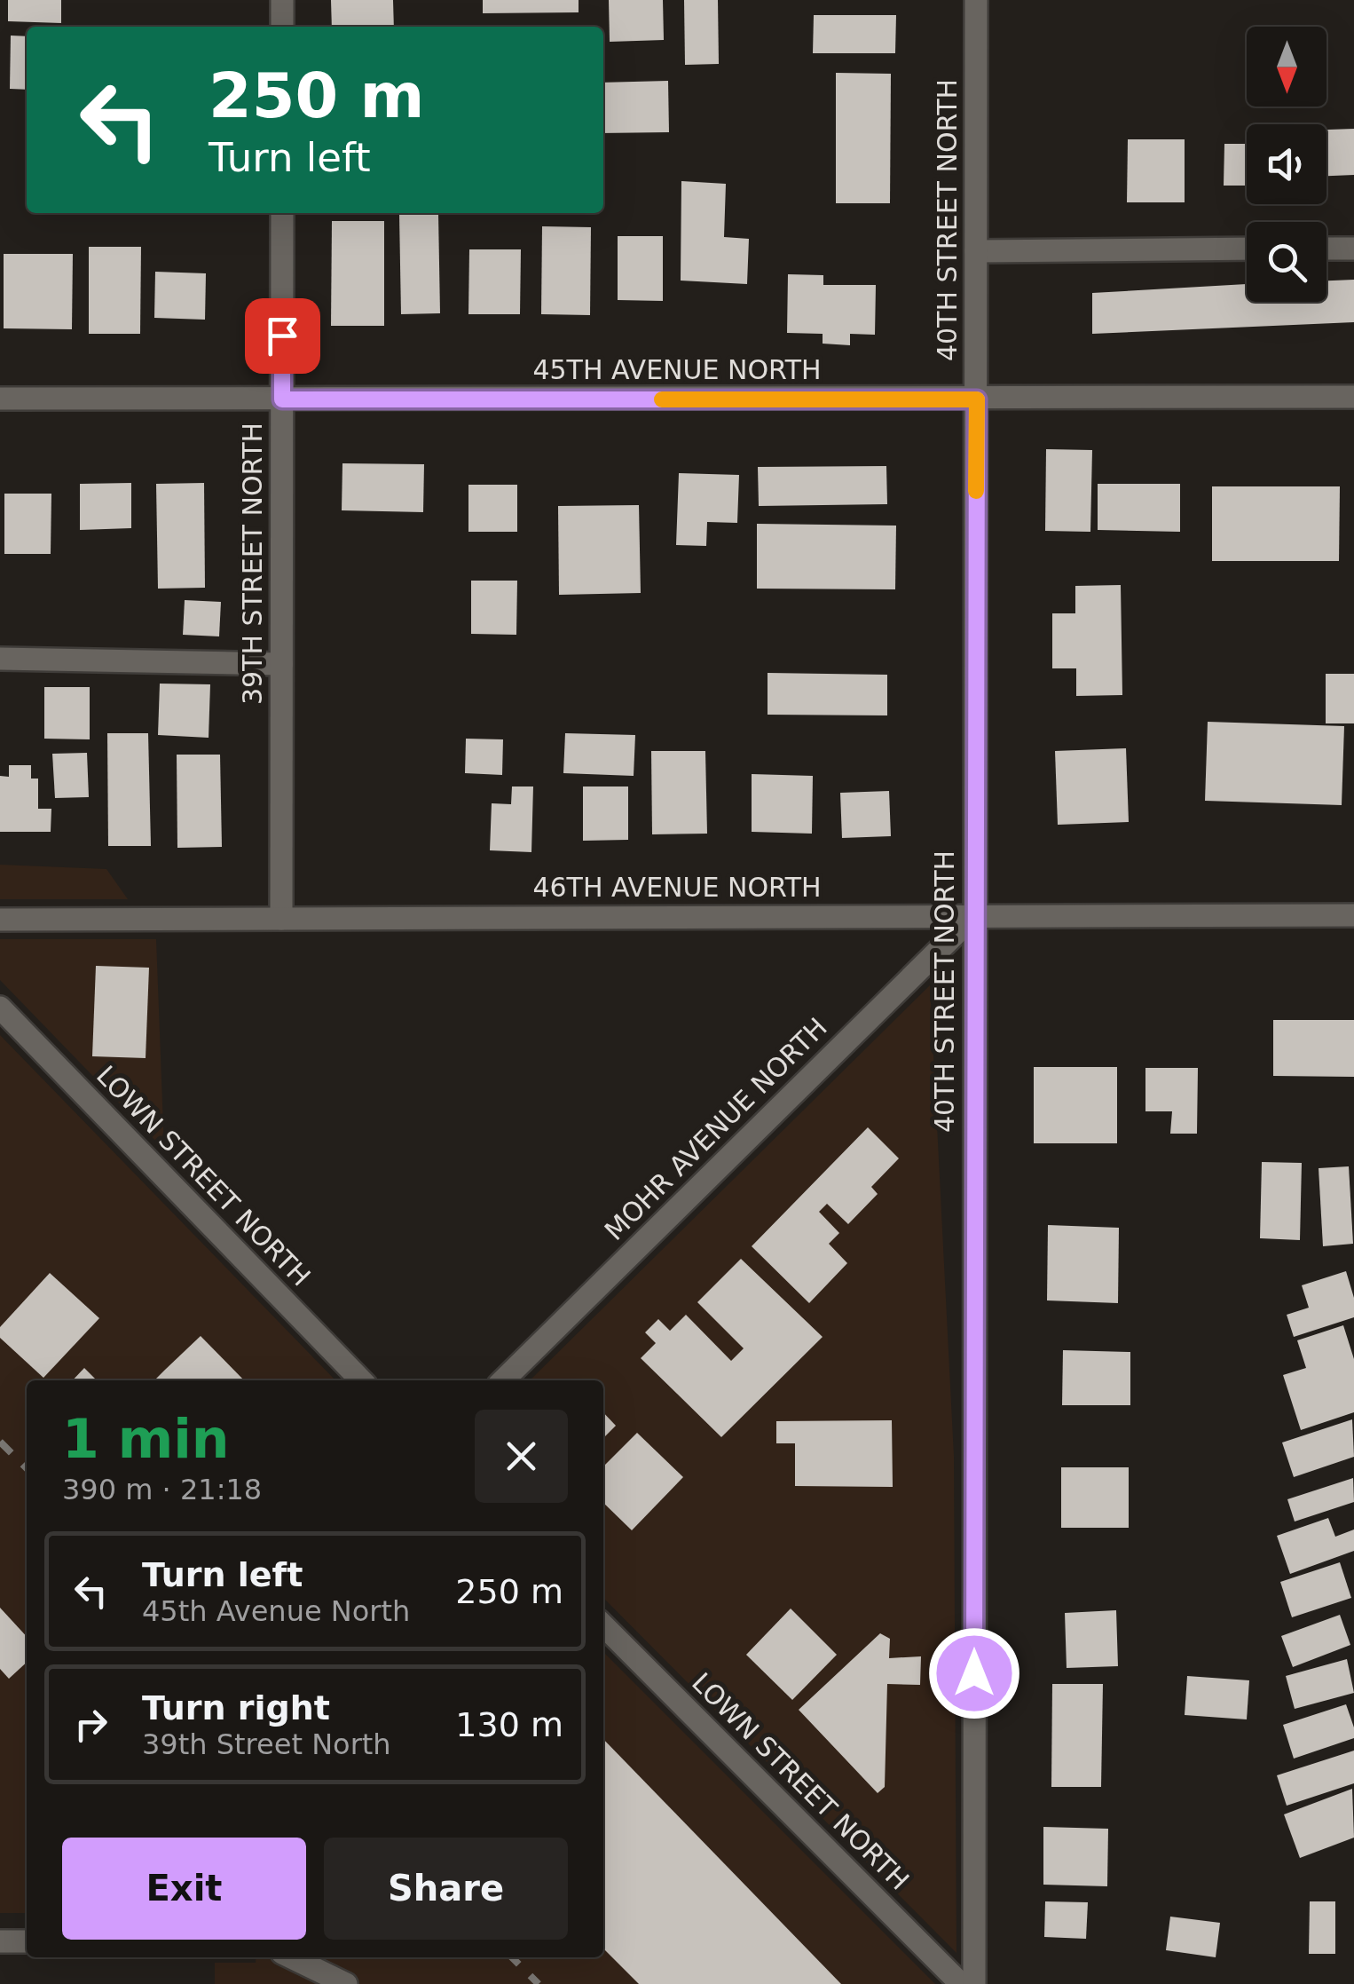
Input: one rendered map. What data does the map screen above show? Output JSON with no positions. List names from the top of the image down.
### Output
{
  "streets": {
    "street": [
      "40TH STREET NORTH",
      "45TH AVENUE NORTH",
      "39TH STREET NORTH",
      "46TH AVENUE NORTH",
      "MOHR AVENUE NORTH",
      "LOWN STREET NORTH"
    ]
  },
  "crossings": [
    ["40TH STREET NORTH", "45TH AVENUE NORTH"],
    ["40TH STREET NORTH", "46TH AVENUE NORTH"],
    ["40TH STREET NORTH", "MOHR AVENUE NORTH"],
    ["45TH AVENUE NORTH", "39TH STREET NORTH"],
    ["39TH STREET NORTH", "46TH AVENUE NORTH"],
    ["46TH AVENUE NORTH", "MOHR AVENUE NORTH"]
  ],
  "north": "bottom",
  "page": {
    "turn": ["250 m", "Turn left"],
    "heading": ["1 min", "390 m · 21:18"],
    "list": [
      {
        "name": "Turn left",
        "note": "45th Avenue North",
        "value": "250 m"
      },
      {
        "name": "Turn right",
        "note": "39th Street North",
        "value": "130 m"
      }
    ],
    "buttons": ["Exit", "Share"]
  }
}
